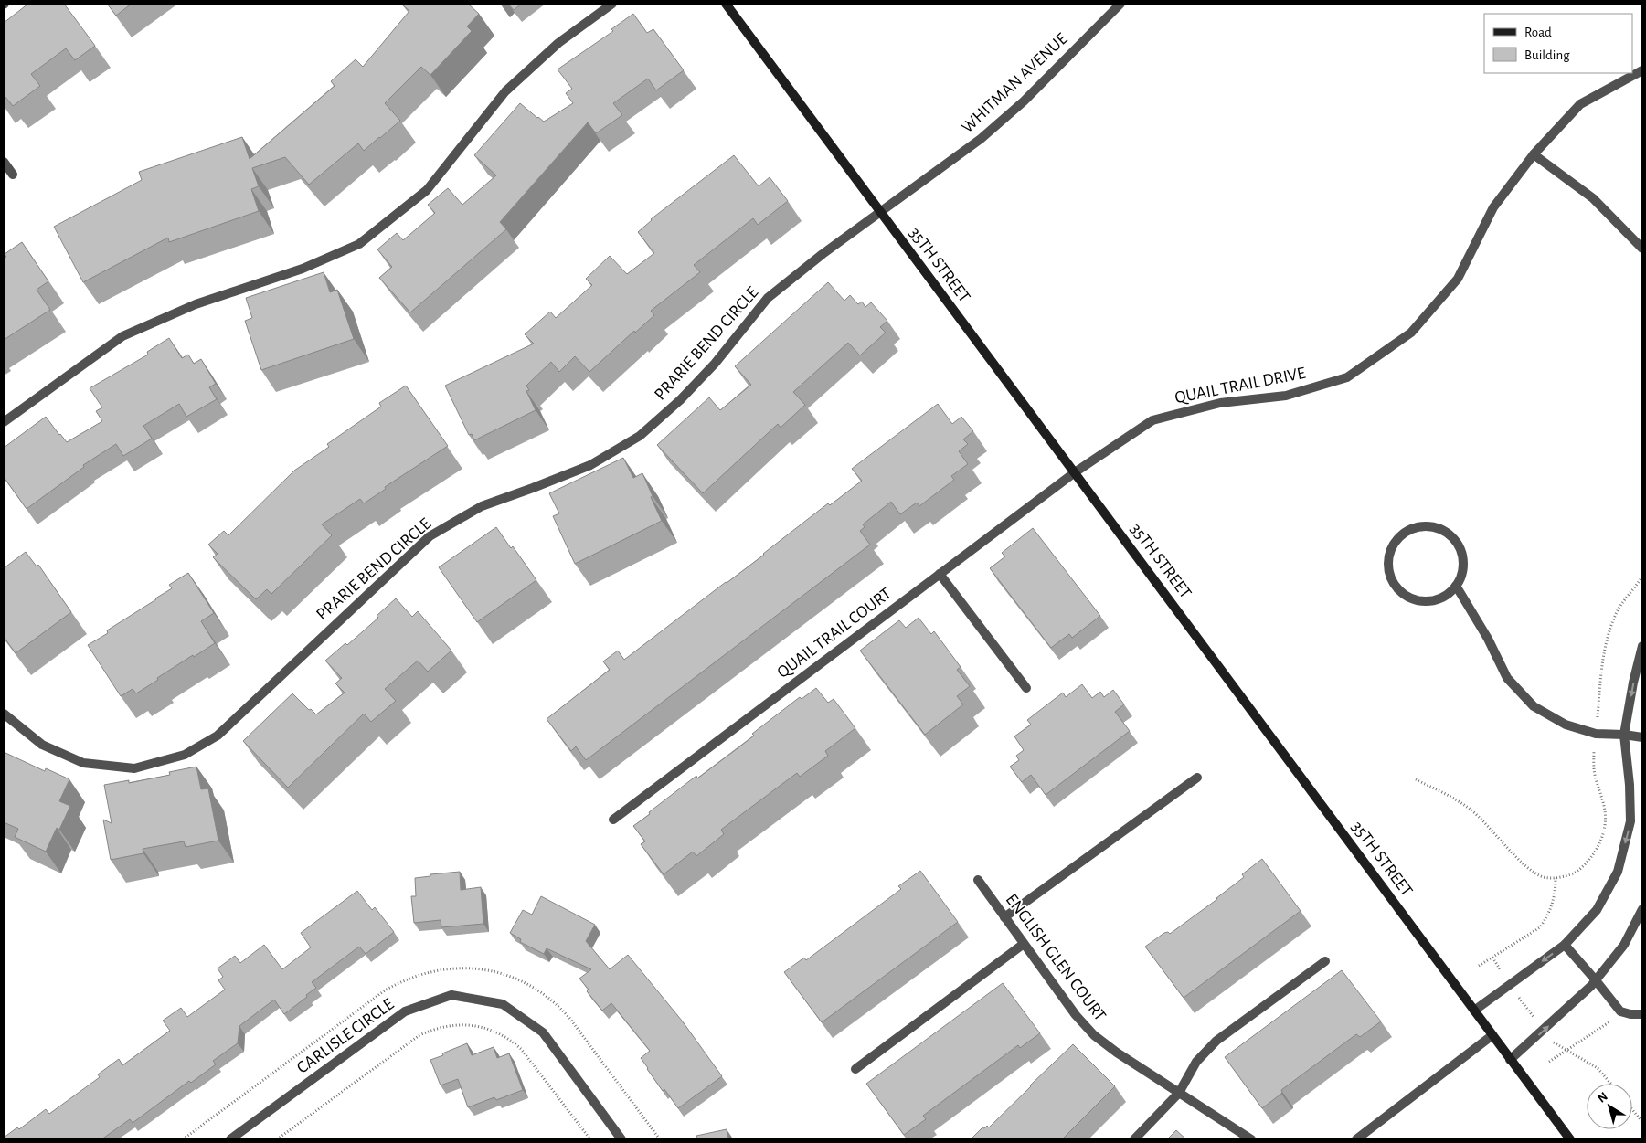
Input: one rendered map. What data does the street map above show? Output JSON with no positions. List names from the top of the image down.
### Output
{
  "streets": {
    "street": [
      "WHITMAN AVENUE",
      "35TH STREET",
      "PRARIE BEND CIRCLE",
      "QUAIL TRAIL DRIVE",
      "QUAIL TRAIL COURT",
      "ENGLISH GLEN COURT",
      "CARLISLE CIRCLE"
    ]
  },
  "crossings": [
    ["WHITMAN AVENUE", "35TH STREET"],
    ["WHITMAN AVENUE", "PRARIE BEND CIRCLE"],
    ["35TH STREET", "PRARIE BEND CIRCLE"],
    ["35TH STREET", "QUAIL TRAIL DRIVE"],
    ["35TH STREET", "QUAIL TRAIL COURT"],
    ["QUAIL TRAIL DRIVE", "QUAIL TRAIL COURT"]
  ],
  "legend": ["Road", "Building"],
  "north": "top left"
}
